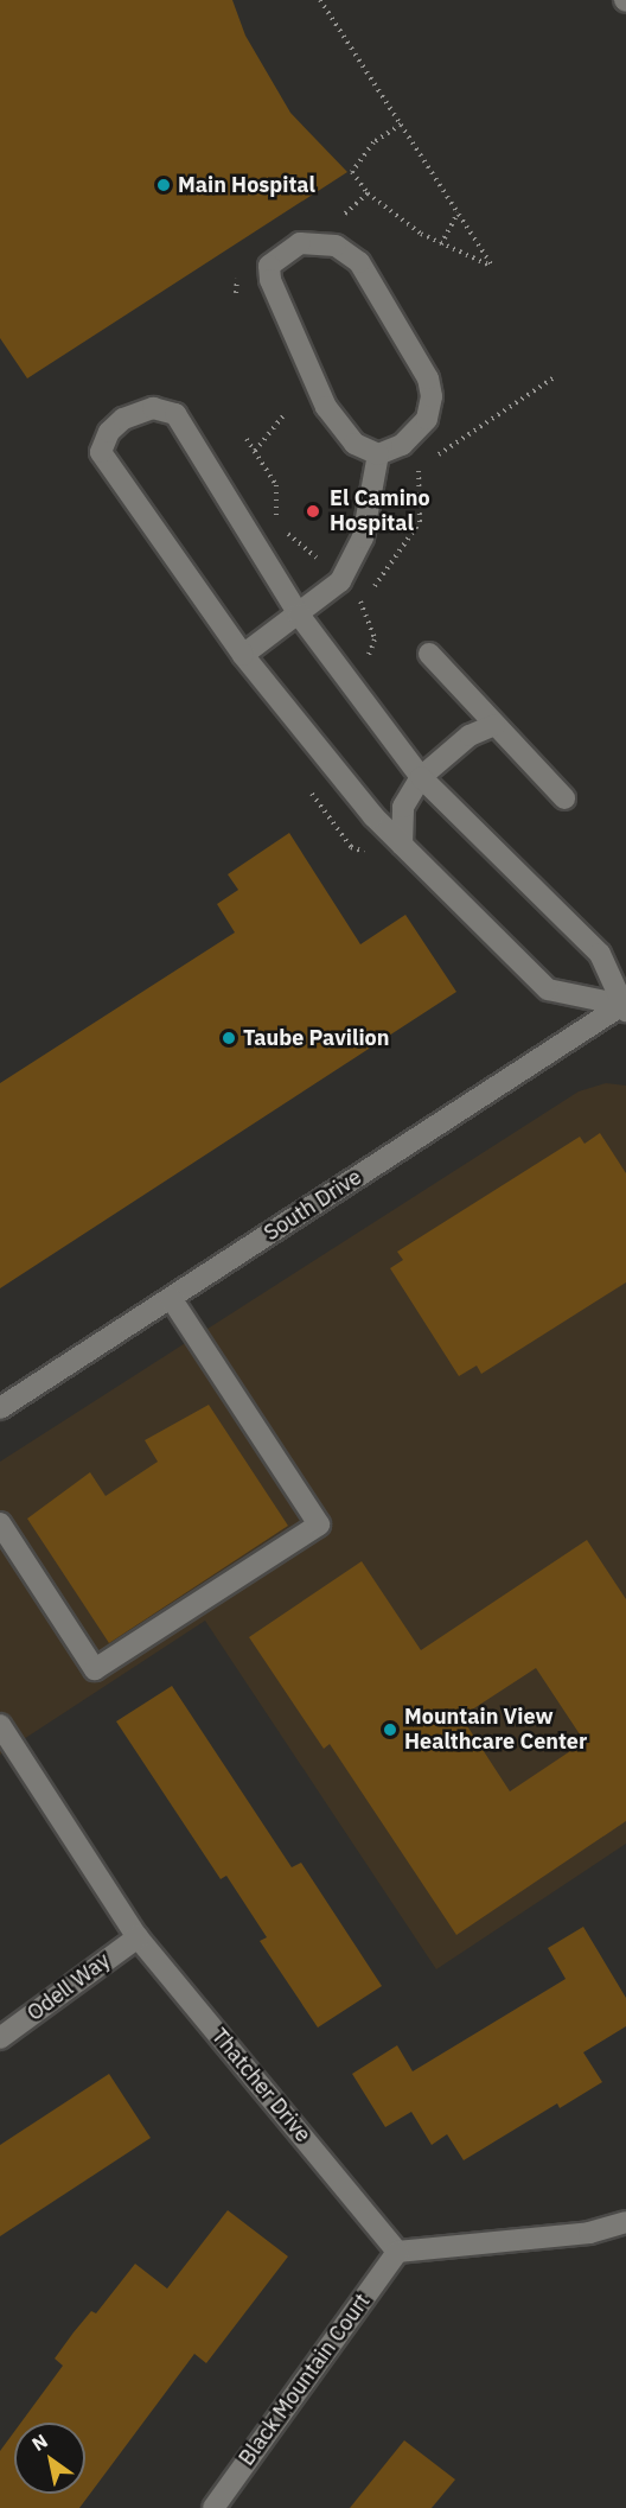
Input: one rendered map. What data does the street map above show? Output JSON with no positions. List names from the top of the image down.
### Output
{
  "streets": {
    "street": [
      "South Drive",
      "Odell Way",
      "Thatcher Drive",
      "Black Mountain Court"
    ]
  },
  "crossings": [
    ["Odell Way", "Thatcher Drive"],
    ["Thatcher Drive", "Black Mountain Court"]
  ],
  "places": [
    "Main Hospital",
    "El Camino Hospital",
    "Taube Pavilion",
    "Mountain View Healthcare Center"
  ],
  "north": "top left"
}
